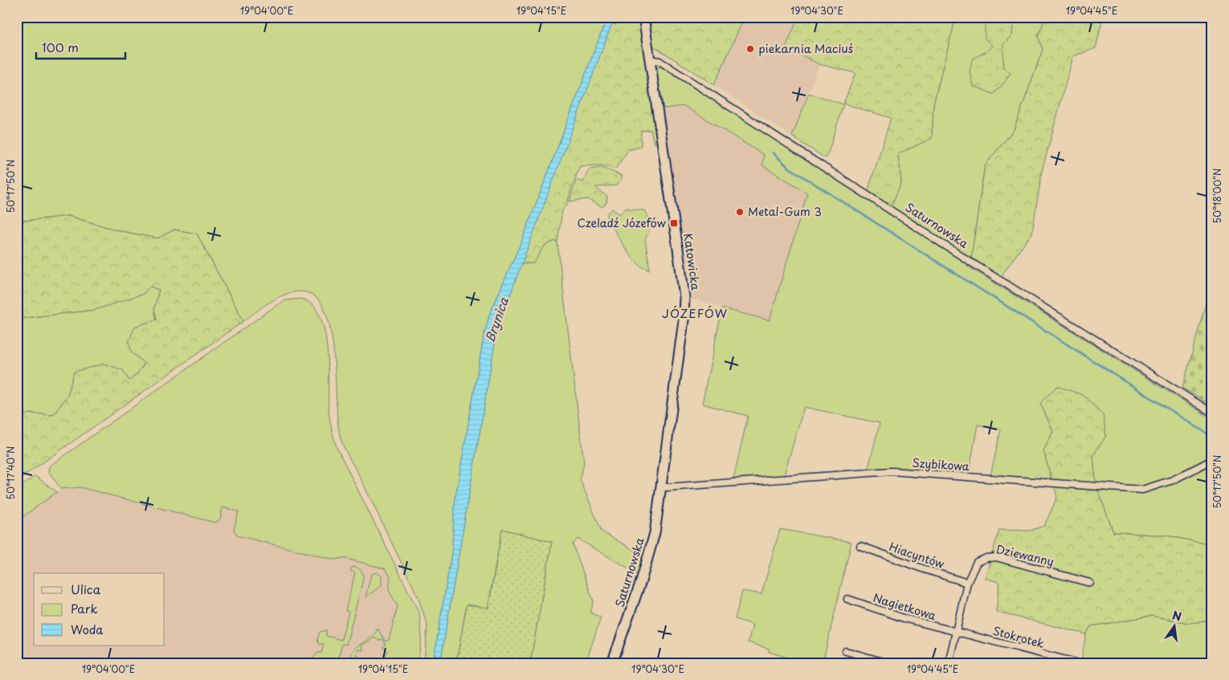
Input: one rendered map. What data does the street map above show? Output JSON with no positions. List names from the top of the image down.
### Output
{
  "streets": {
    "street": [
      "Saturnowska",
      "Katowicka",
      "Szybikowa",
      "Hiacyntów",
      "Dziewanny",
      "Nagietkowa",
      "Stokrotek"
    ]
  },
  "crossings": [
    ["Saturnowska", "Katowicka"],
    ["Saturnowska", "Szybikowa"],
    ["Katowicka", "Szybikowa"],
    ["Hiacyntów", "Dziewanny"],
    ["Nagietkowa", "Stokrotek"]
  ],
  "districts": ["JÓZEFÓW"],
  "water": ["Brynica"],
  "places": {
    "other": ["piekarnia Maciuś", "Metal-Gum 3"],
    "transit": ["Czeladź Józefów"]
  },
  "legend": ["Ulica", "Park", "Woda"],
  "scale_bar": "100 m",
  "north": "top",
  "coordinates": [
    "19°04'00\"E",
    "19°04'15\"E",
    "19°04'30\"E",
    "19°04'45\"E",
    "50°17'50\"N",
    "50°18'00\"N",
    "50°17'40\"N"
  ]
}
